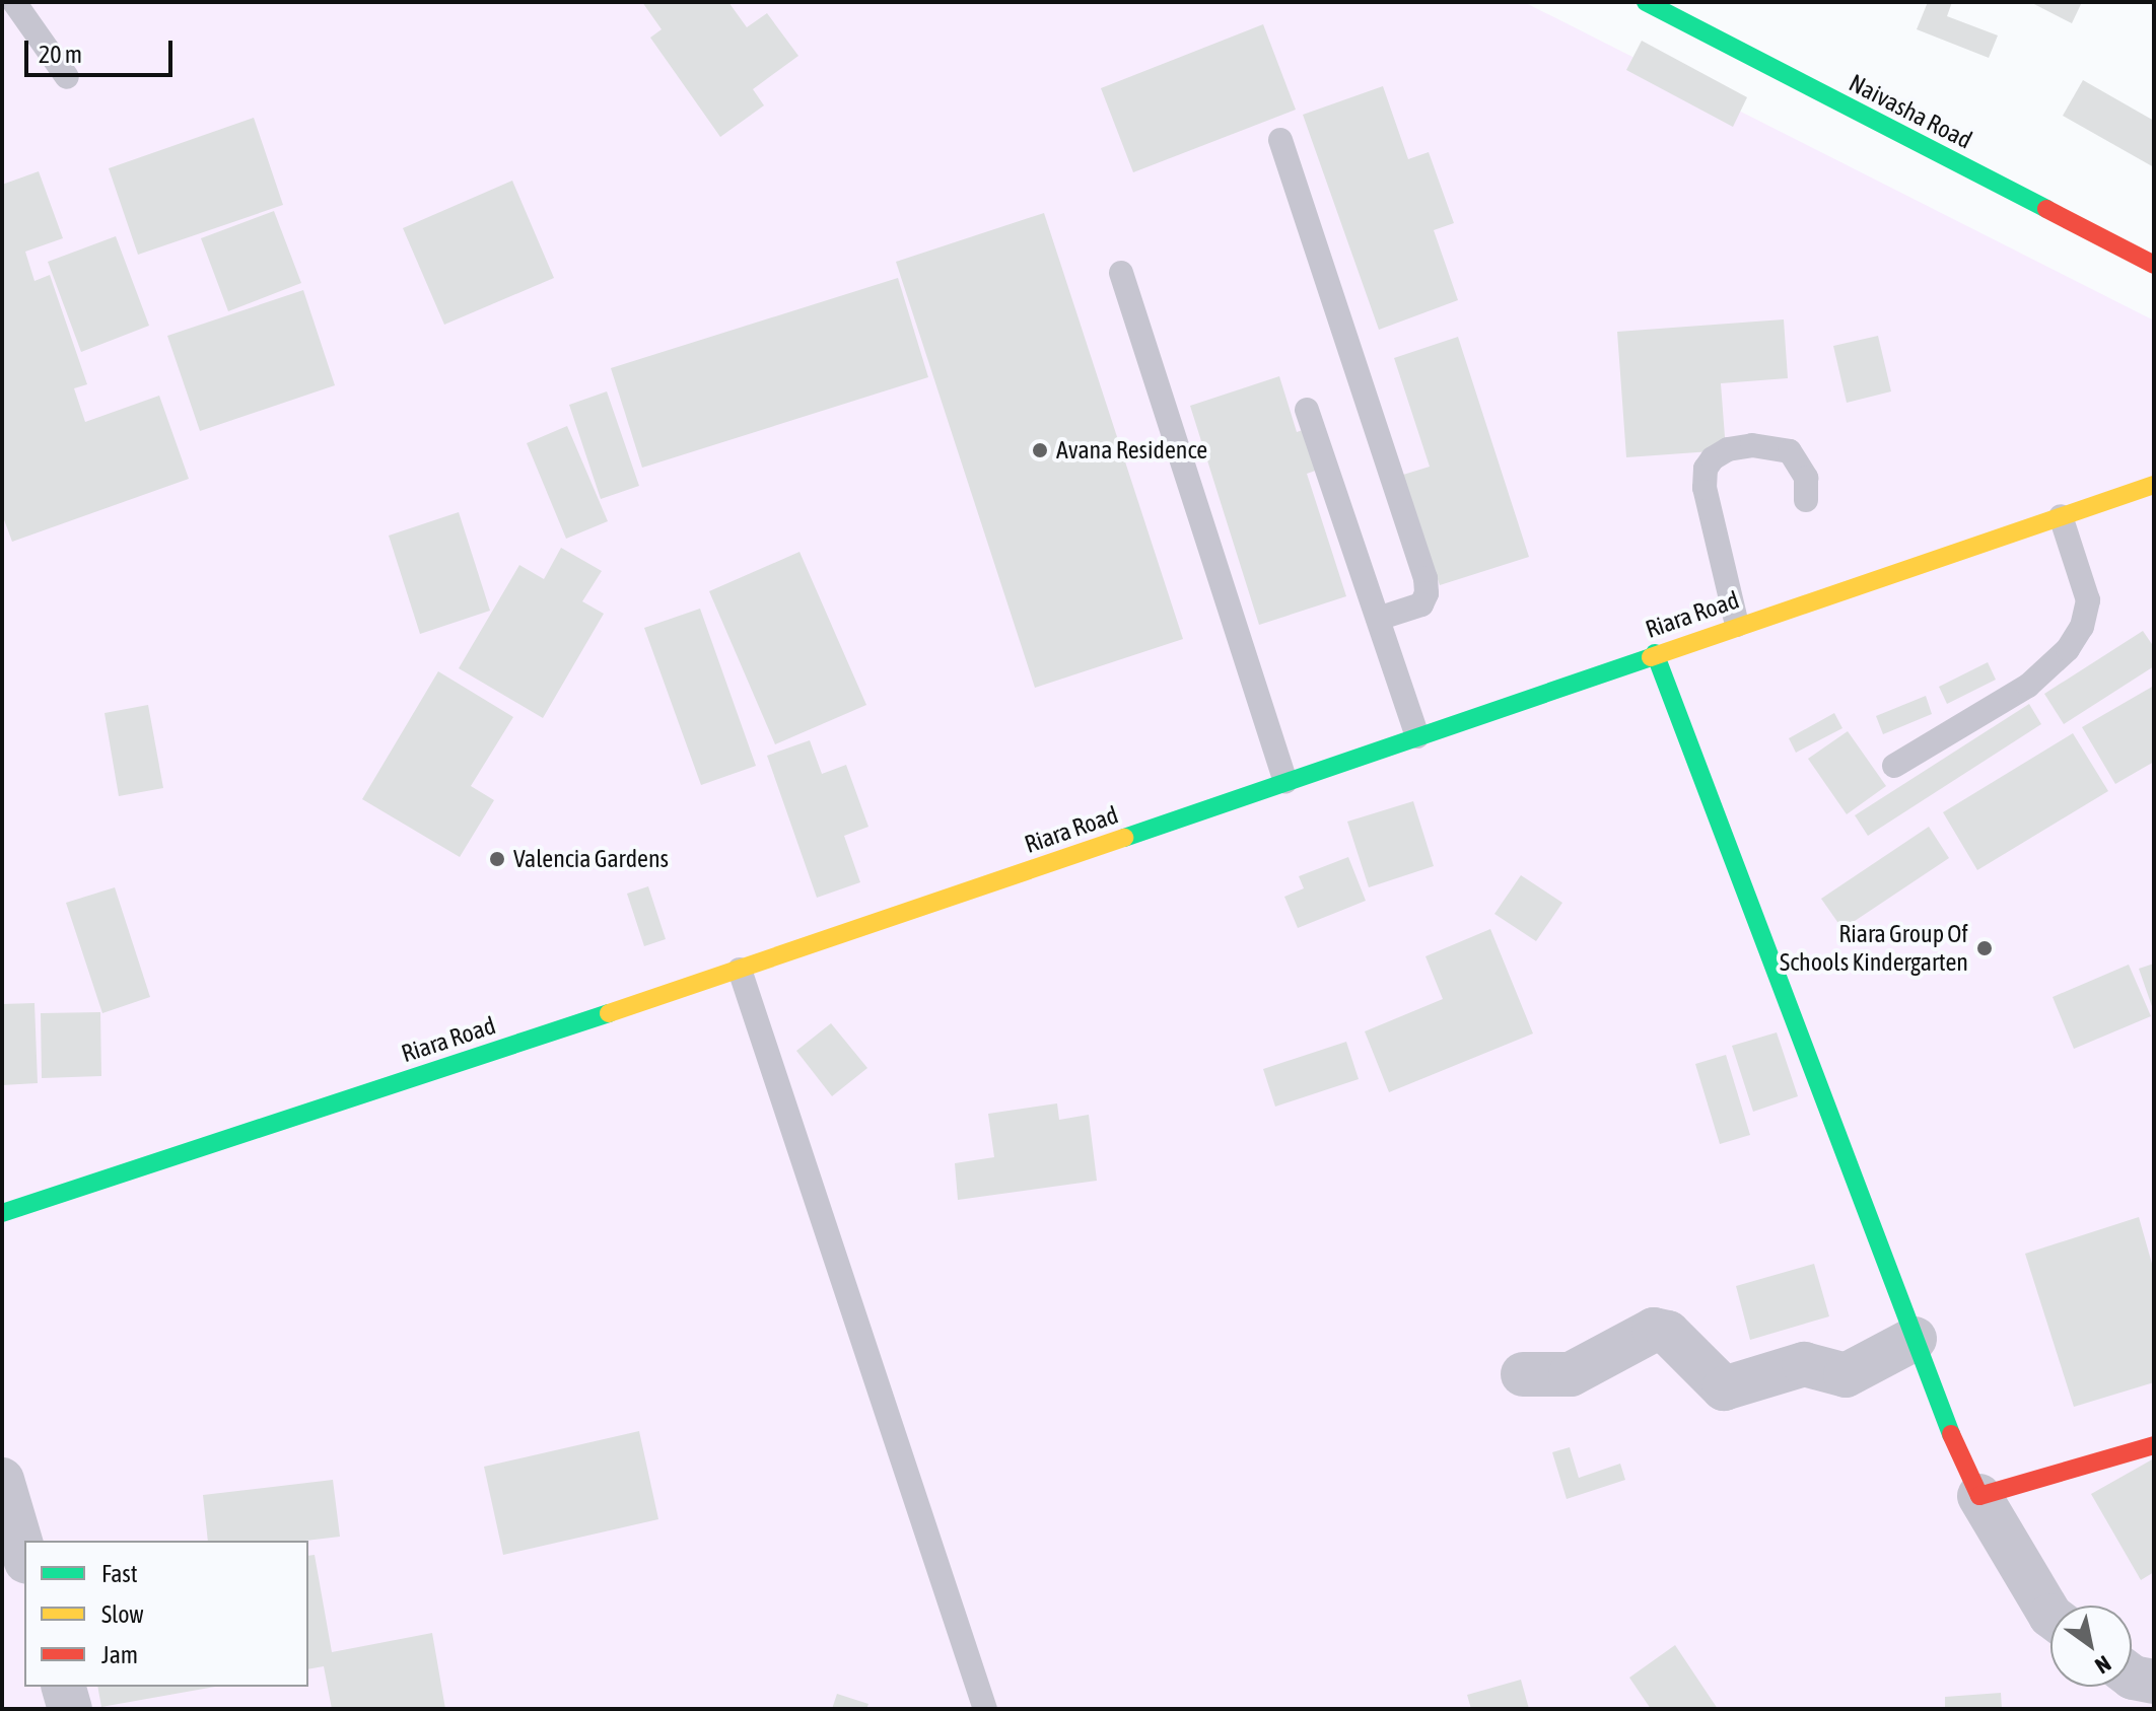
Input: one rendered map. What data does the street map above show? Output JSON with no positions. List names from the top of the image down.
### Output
{
  "streets": {
    "street": ["Naivasha Road", "Riara Road"]
  },
  "places": ["Avana Residence", "Valencia Gardens", "Riara Group Of Schools Kindergarten"],
  "legend": ["Fast", "Slow", "Jam"],
  "scale_bar": "20 m",
  "north": "bottom right"
}
